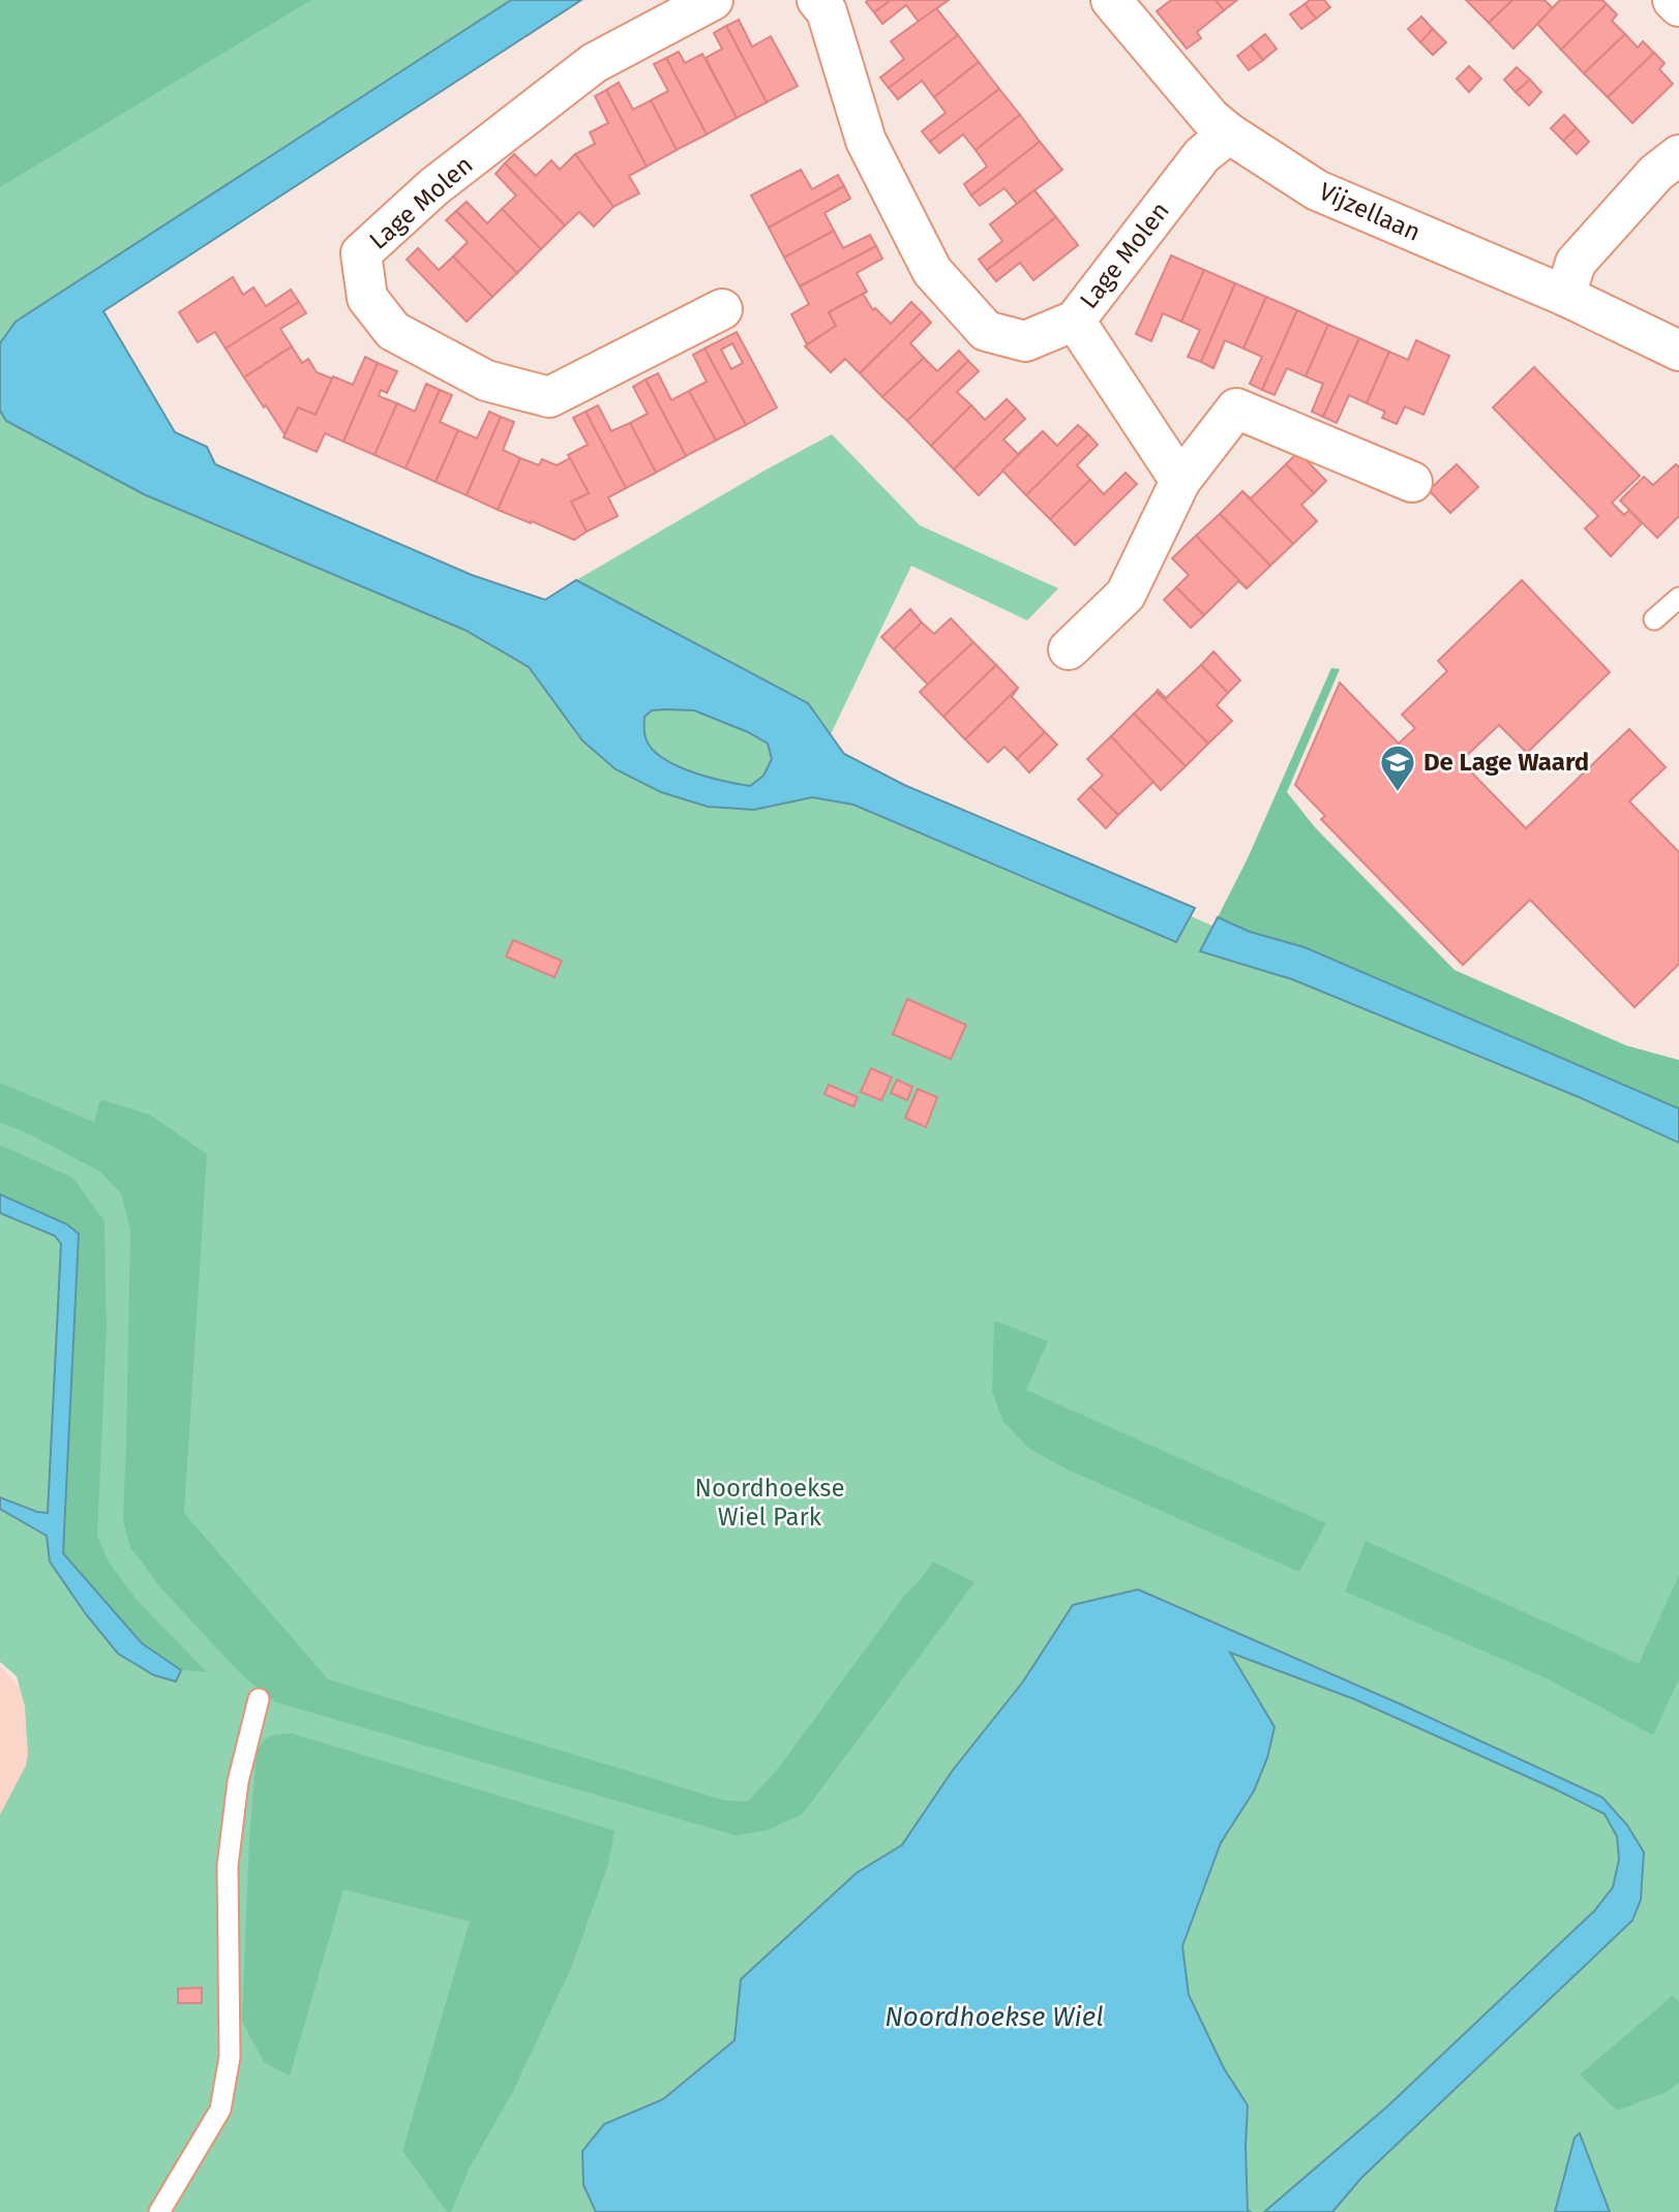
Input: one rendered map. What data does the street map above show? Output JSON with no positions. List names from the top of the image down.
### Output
{
  "streets": {
    "street": ["Lage Molen", "Vijzellaan"]
  },
  "crossings": [
    ["Lage Molen", "Vijzellaan"]
  ],
  "water": ["Noordhoekse Wiel"],
  "parks": ["Noordhoekse Wiel Park"],
  "places": {
    "school or university": ["De Lage Waard"]
  }
}
